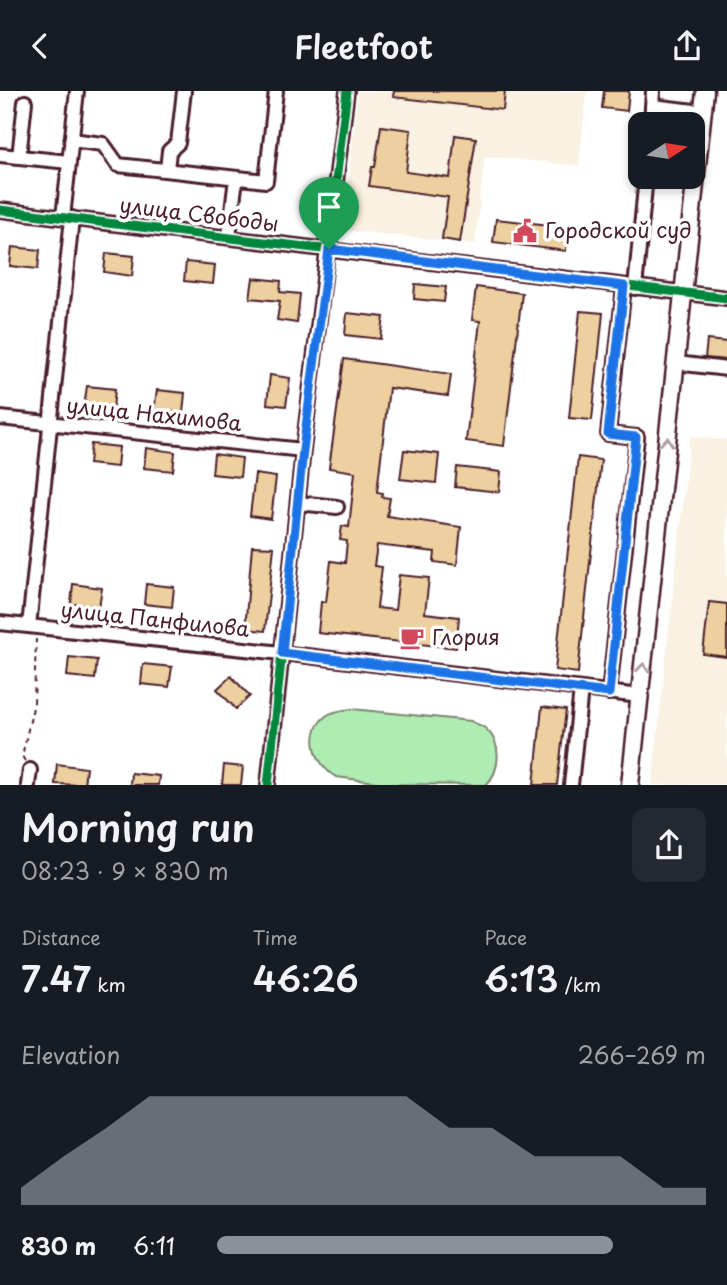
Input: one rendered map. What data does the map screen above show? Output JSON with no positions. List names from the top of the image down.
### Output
{
  "streets": {
    "street": ["улица Свободы", "улица Нахимова", "улица Панфилова"]
  },
  "places": {
    "public building": ["Городской суд"],
    "cafe": ["Глория"]
  },
  "north": "right",
  "page": {
    "header": "Fleetfoot",
    "heading": ["Morning run", "08:23 · 9 × 830 m"],
    "stats": [
      ["Distance", "7.47 km"],
      ["Time", "46:26"],
      ["Pace", "6:13 /km"]
    ],
    "chart": ["Elevation", "266–269 m"],
    "list": [
      {
        "name": "830 m",
        "note": "6:11"
      }
    ]
  }
}
